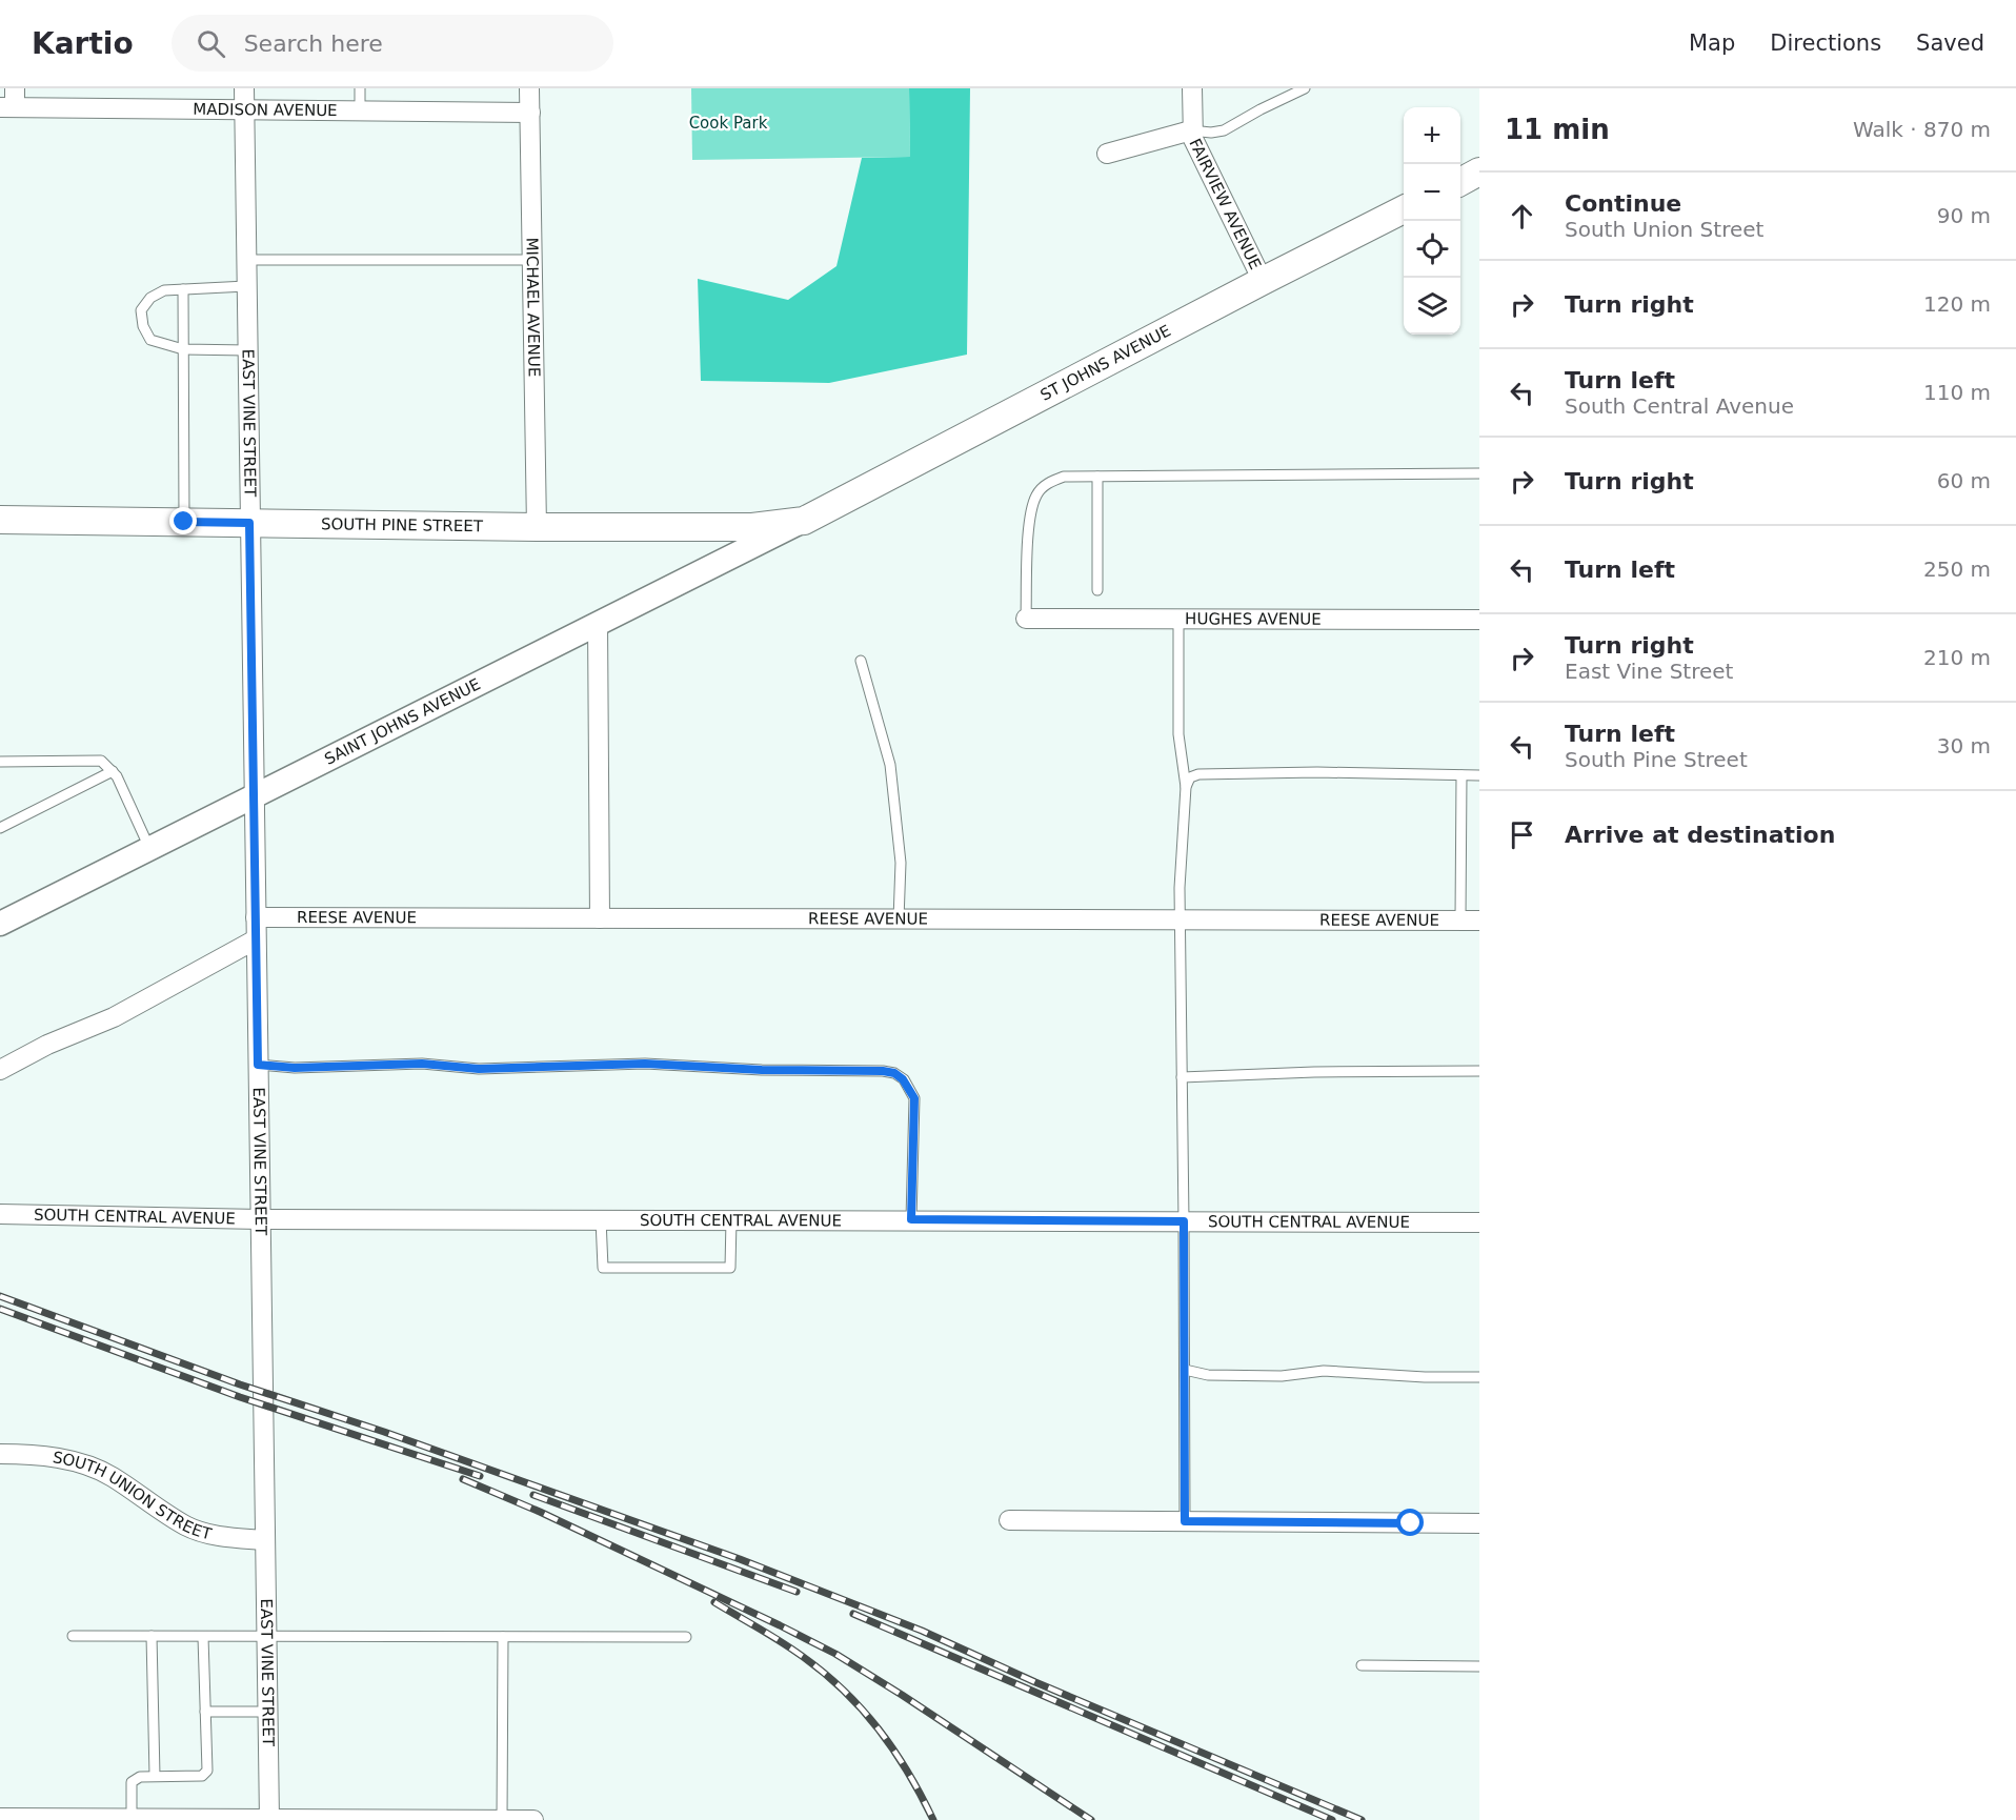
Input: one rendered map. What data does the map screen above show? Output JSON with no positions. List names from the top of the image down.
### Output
{
  "streets": {
    "main road": ["ST JOHNS AVENUE", "SOUTH PINE STREET"],
    "street": [
      "MADISON AVENUE",
      "FAIRVIEW AVENUE",
      "MICHAEL AVENUE",
      "EAST VINE STREET",
      "HUGHES AVENUE",
      "SAINT JOHNS AVENUE",
      "REESE AVENUE",
      "SOUTH CENTRAL AVENUE",
      "SOUTH UNION STREET"
    ]
  },
  "crossings": [
    ["MADISON AVENUE", "MICHAEL AVENUE"],
    ["MADISON AVENUE", "EAST VINE STREET"],
    ["FAIRVIEW AVENUE", "ST JOHNS AVENUE"],
    ["MICHAEL AVENUE", "SOUTH PINE STREET"],
    ["ST JOHNS AVENUE", "SOUTH PINE STREET"],
    ["ST JOHNS AVENUE", "SAINT JOHNS AVENUE"],
    ["EAST VINE STREET", "SOUTH PINE STREET"],
    ["EAST VINE STREET", "SAINT JOHNS AVENUE"],
    ["EAST VINE STREET", "REESE AVENUE"],
    ["EAST VINE STREET", "SOUTH CENTRAL AVENUE"],
    ["EAST VINE STREET", "SOUTH UNION STREET"],
    ["SOUTH PINE STREET", "SAINT JOHNS AVENUE"]
  ],
  "parks": ["Cook Park"],
  "page": {
    "header": "Kartio",
    "search": "Search here",
    "nav": ["Map", "Directions", "Saved"],
    "heading": ["11 min", "Walk · 870 m"],
    "map_buttons": ["+", "−"],
    "list": [
      ["Continue", "South Union Street", "90 m"],
      ["Turn right", "120 m"],
      ["Turn left", "South Central Avenue", "110 m"],
      ["Turn right", "60 m"],
      ["Turn left", "250 m"],
      ["Turn right", "East Vine Street", "210 m"],
      ["Turn left", "South Pine Street", "30 m"],
      "Arrive at destination"
    ]
  }
}
